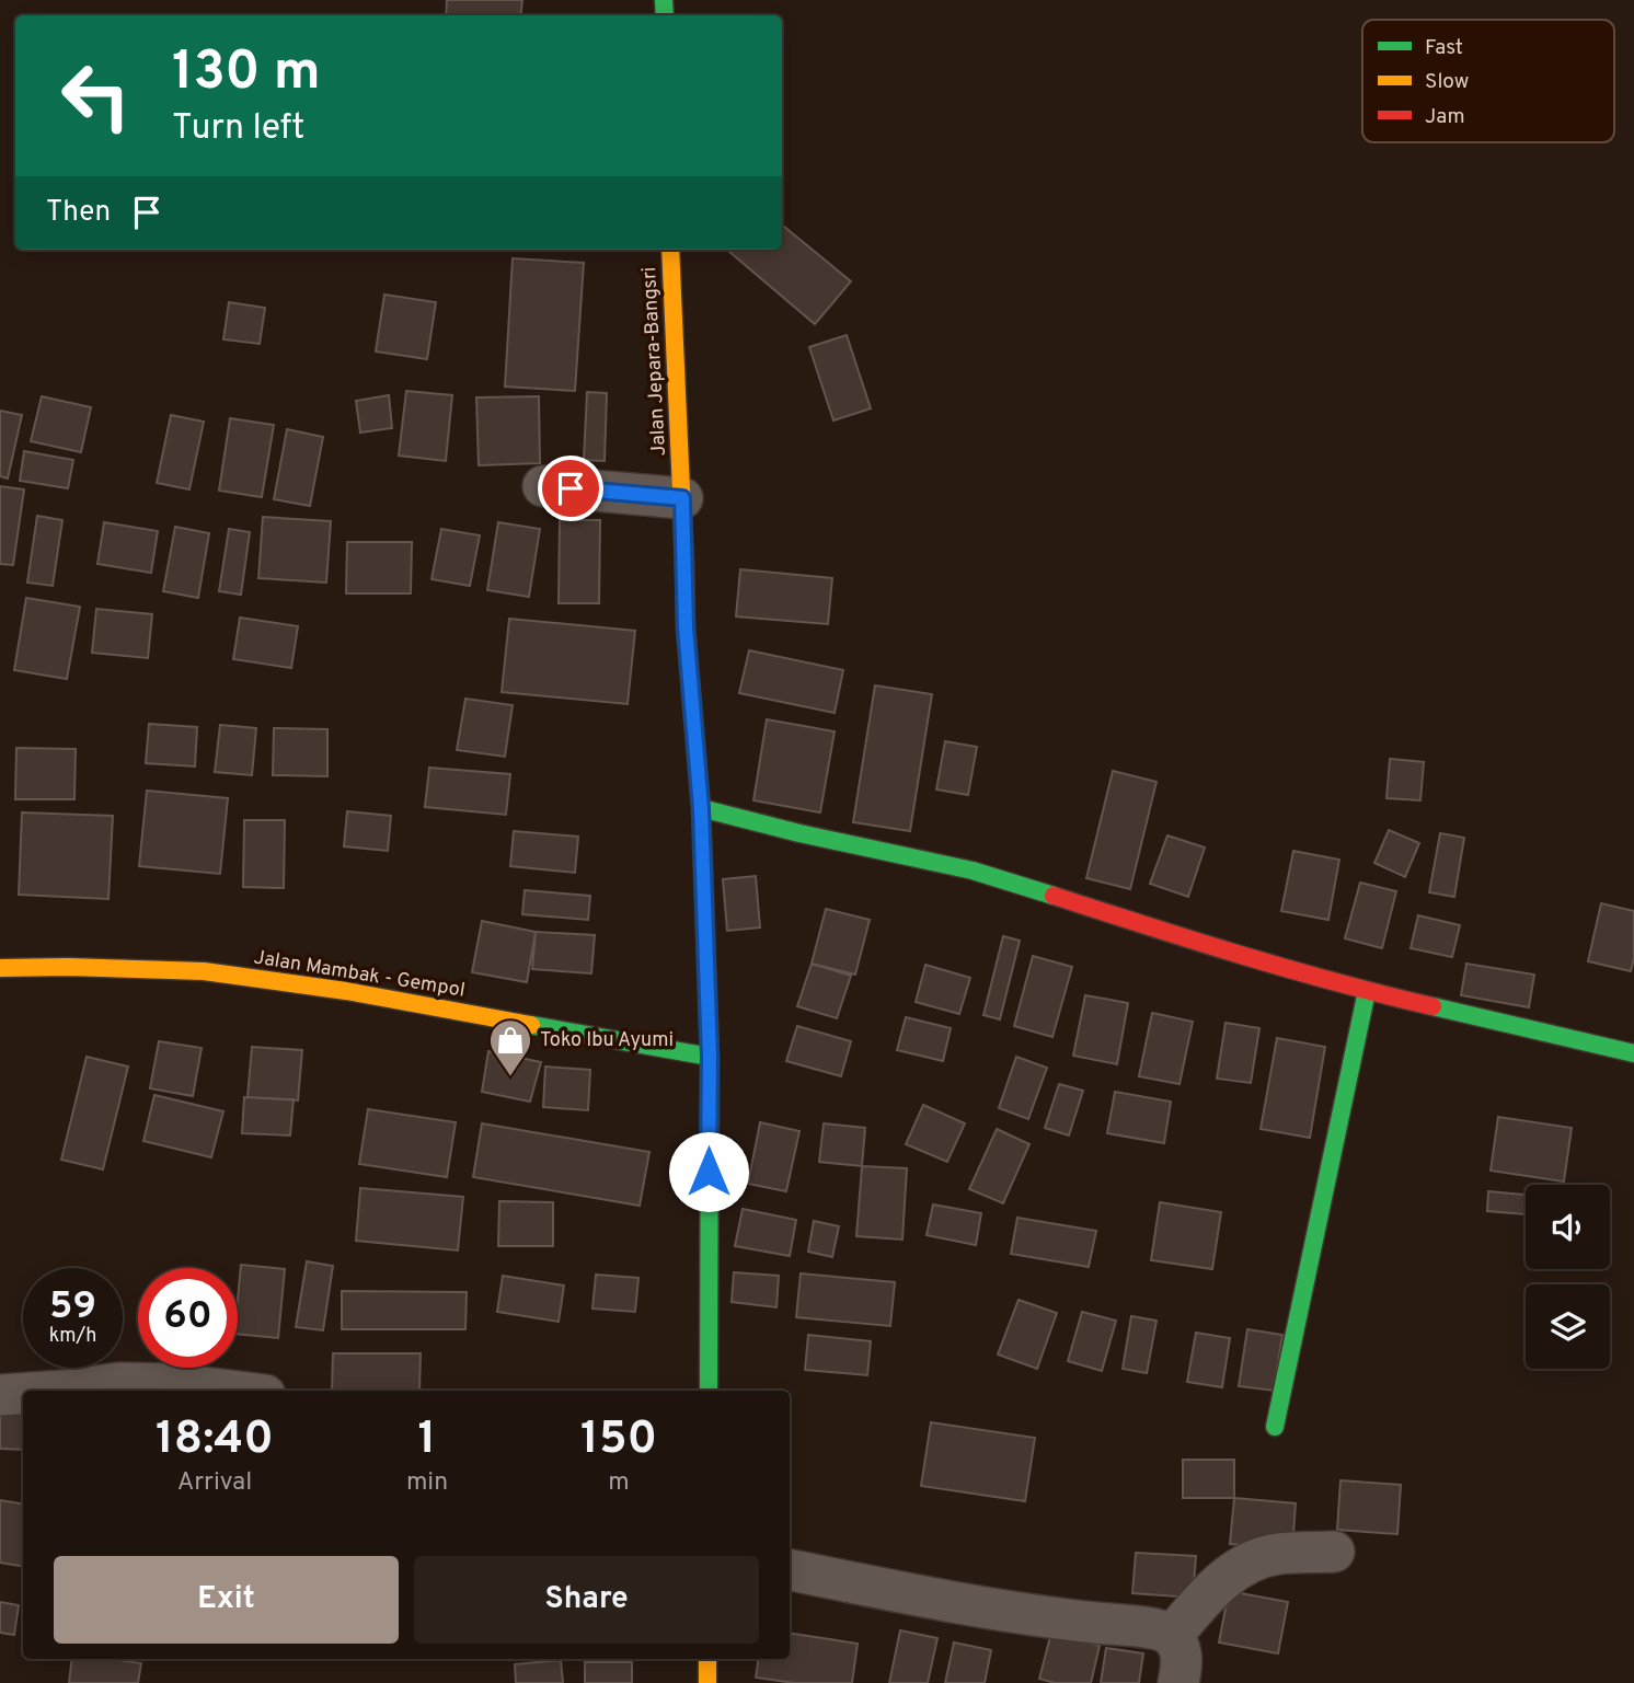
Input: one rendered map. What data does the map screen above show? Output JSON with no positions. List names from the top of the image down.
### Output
{
  "streets": {
    "street": ["Jalan Jepara-Bangsri", "Jalan Mambak - Gempol"]
  },
  "crossings": [
    ["Jalan Jepara-Bangsri", "Jalan Mambak - Gempol"]
  ],
  "places": {
    "shop": ["Toko Ibu Ayumi"]
  },
  "legend": ["Fast", "Slow", "Jam"],
  "page": {
    "turn": ["130 m", "Turn left"],
    "then": "Then",
    "speed": "59 km/h",
    "limit": "60",
    "eta": [
      "18:40",
      "Arrival",
      "1",
      "min",
      "150",
      "m"
    ],
    "buttons": ["Exit", "Share"]
  }
}
